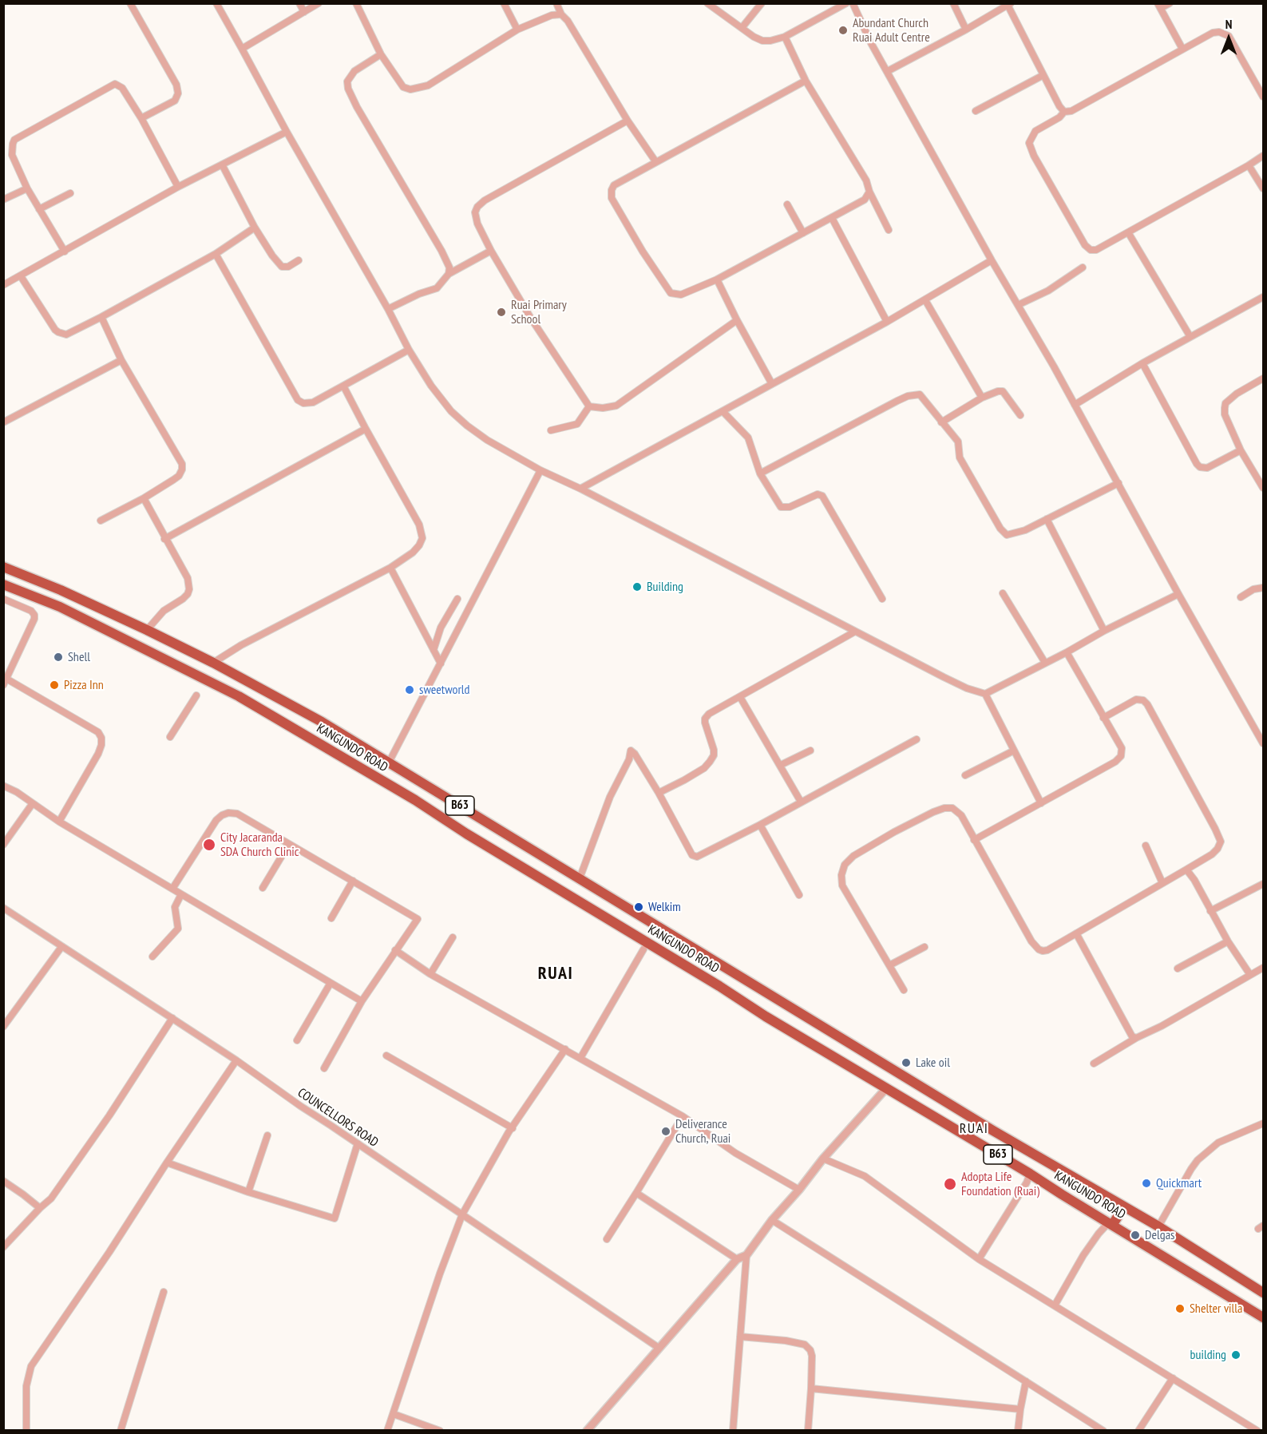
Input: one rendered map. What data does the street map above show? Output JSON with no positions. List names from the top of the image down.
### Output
{
  "streets": {
    "highway": ["KANGUNDO ROAD", "B63"],
    "street": ["COUNCELLORS ROAD"]
  },
  "districts": ["RUAI", "RUAI"],
  "places": [
    "Abundant Church Ruai Adult Centre",
    "Ruai Primary School",
    "Building",
    "Shell",
    "Pizza Inn",
    "sweetworld",
    "City Jacaranda SDA Church Clinic",
    "Welkim",
    "Lake oil",
    "Deliverance Church, Ruai",
    "Quickmart",
    "Adopta Life Foundation (Ruai)",
    "Delgas",
    "Shelter villa",
    "building"
  ],
  "north": "top"
}
